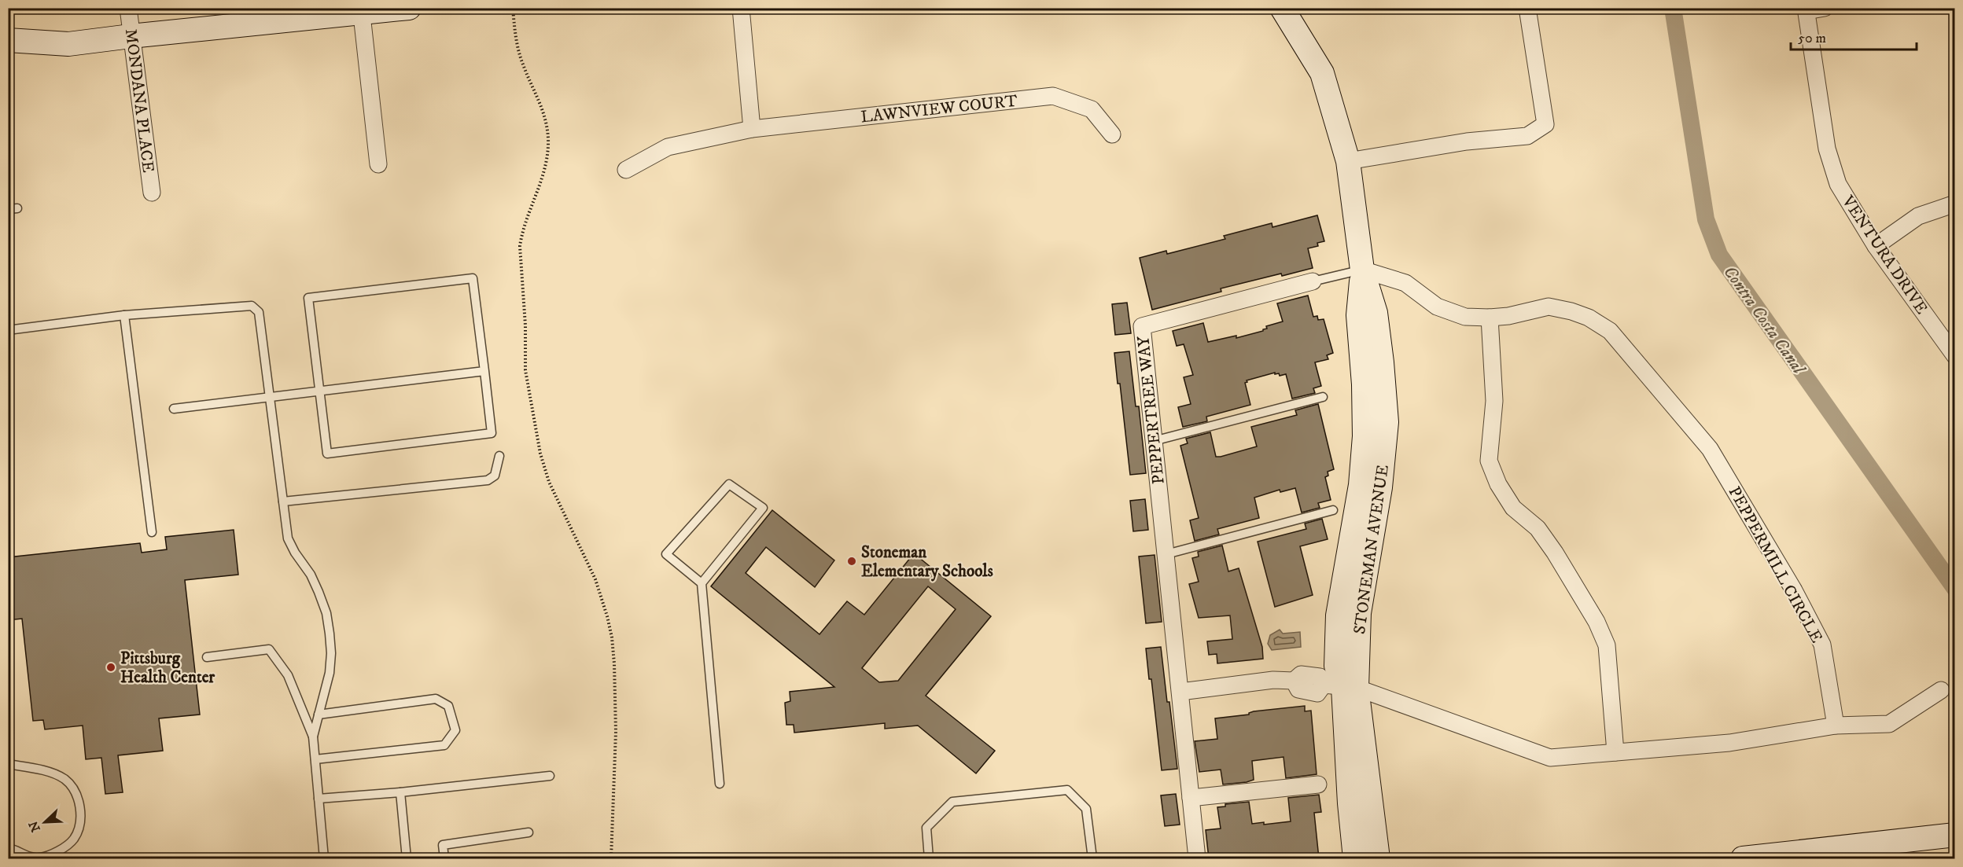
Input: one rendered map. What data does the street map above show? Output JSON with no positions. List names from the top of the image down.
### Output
{
  "streets": {
    "street": [
      "MONDANA PLACE",
      "LAWNVIEW COURT",
      "VENTURA DRIVE",
      "PEPPERTREE WAY",
      "STONEMAN AVENUE",
      "PEPPERMILL CIRCLE"
    ]
  },
  "crossings": [
    ["PEPPERTREE WAY", "STONEMAN AVENUE"],
    ["PEPPERTREE WAY", "PEPPERMILL CIRCLE"],
    ["STONEMAN AVENUE", "PEPPERMILL CIRCLE"]
  ],
  "water": ["Contra Costa Canal"],
  "places": ["Stoneman Elementary Schools", "Pittsburg Health Center"],
  "scale_bar": "50 m",
  "north": "bottom left"
}
